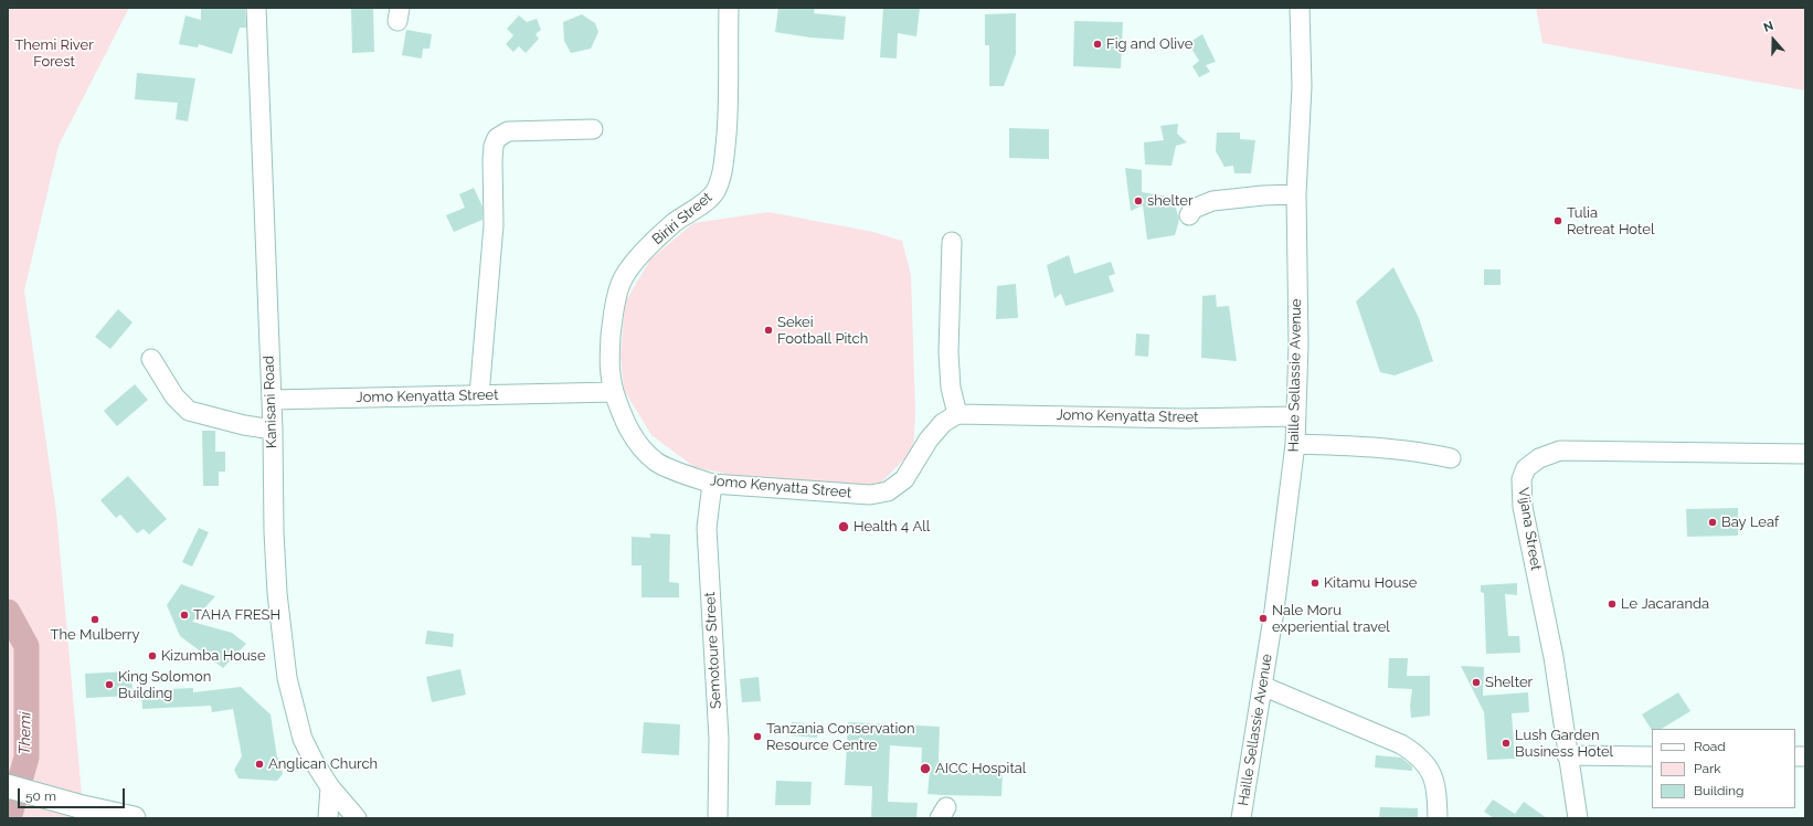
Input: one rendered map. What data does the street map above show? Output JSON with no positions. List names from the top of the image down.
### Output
{
  "streets": {
    "street": [
      "Biriri Street",
      "Haille Sellassie Avenue",
      "Jomo Kenyatta Street",
      "Kanisani Road",
      "Vijana Street",
      "Semotoure Street"
    ]
  },
  "crossings": [
    ["Biriri Street", "Jomo Kenyatta Street"],
    ["Haille Sellassie Avenue", "Jomo Kenyatta Street"],
    ["Jomo Kenyatta Street", "Kanisani Road"],
    ["Jomo Kenyatta Street", "Semotoure Street"]
  ],
  "water": ["Themi"],
  "parks": ["Themi River Forest"],
  "places": [
    "Fig and Olive",
    "shelter",
    "Tulia Retreat Hotel",
    "Sekei Football Pitch",
    "Bay Leaf",
    "Health 4 All",
    "Kitamu House",
    "Le Jacaranda",
    "TAHA FRESH",
    "Nale Moru experiential travel",
    "The Mulberry",
    "Kizumba House",
    "Shelter",
    "King Solomon Building",
    "Tanzania Conservation Resource Centre",
    "Lush Garden Business Hotel",
    "Anglican Church",
    "AICC Hospital"
  ],
  "legend": ["Road", "Park", "Building"],
  "scale_bar": "50 m",
  "north": "top"
}
